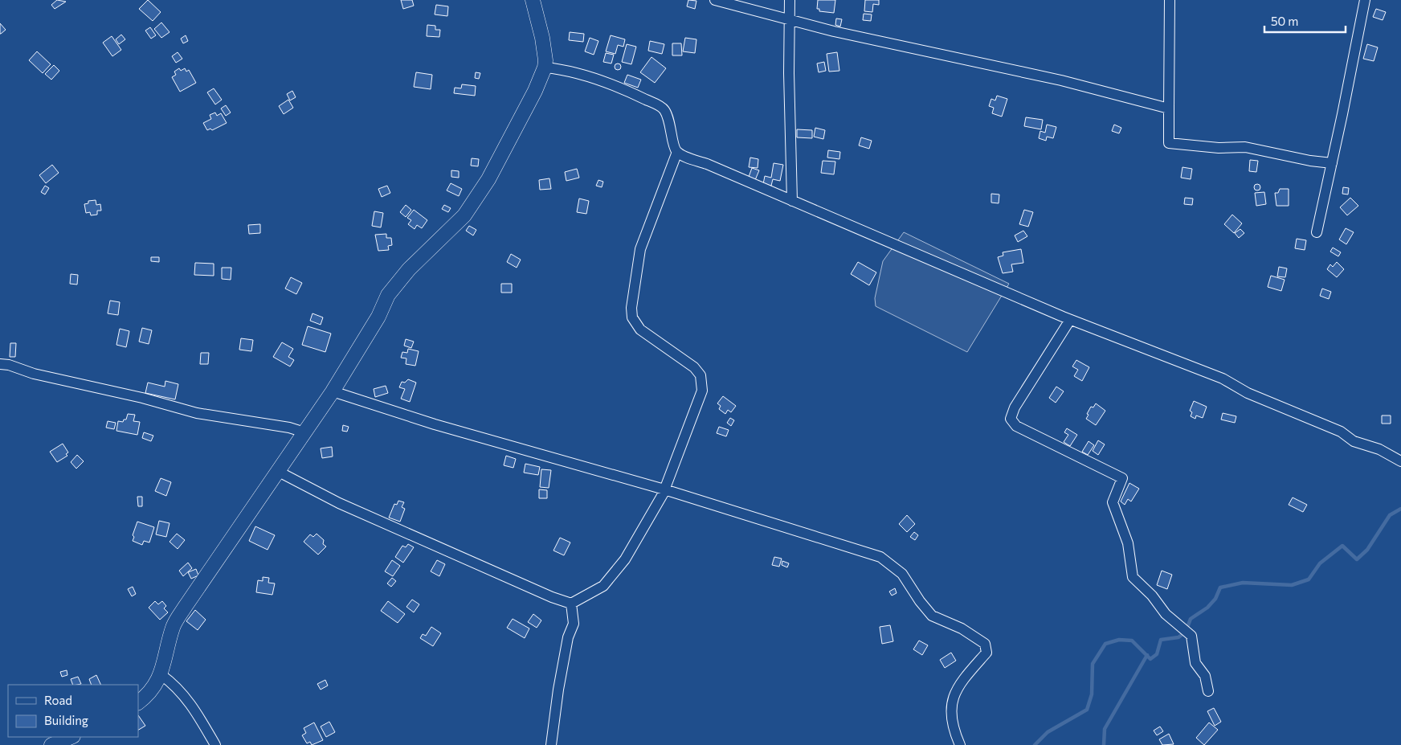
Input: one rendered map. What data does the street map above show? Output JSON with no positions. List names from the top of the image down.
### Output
{
  "legend": ["Road", "Building"],
  "scale_bar": "50 m"
}
